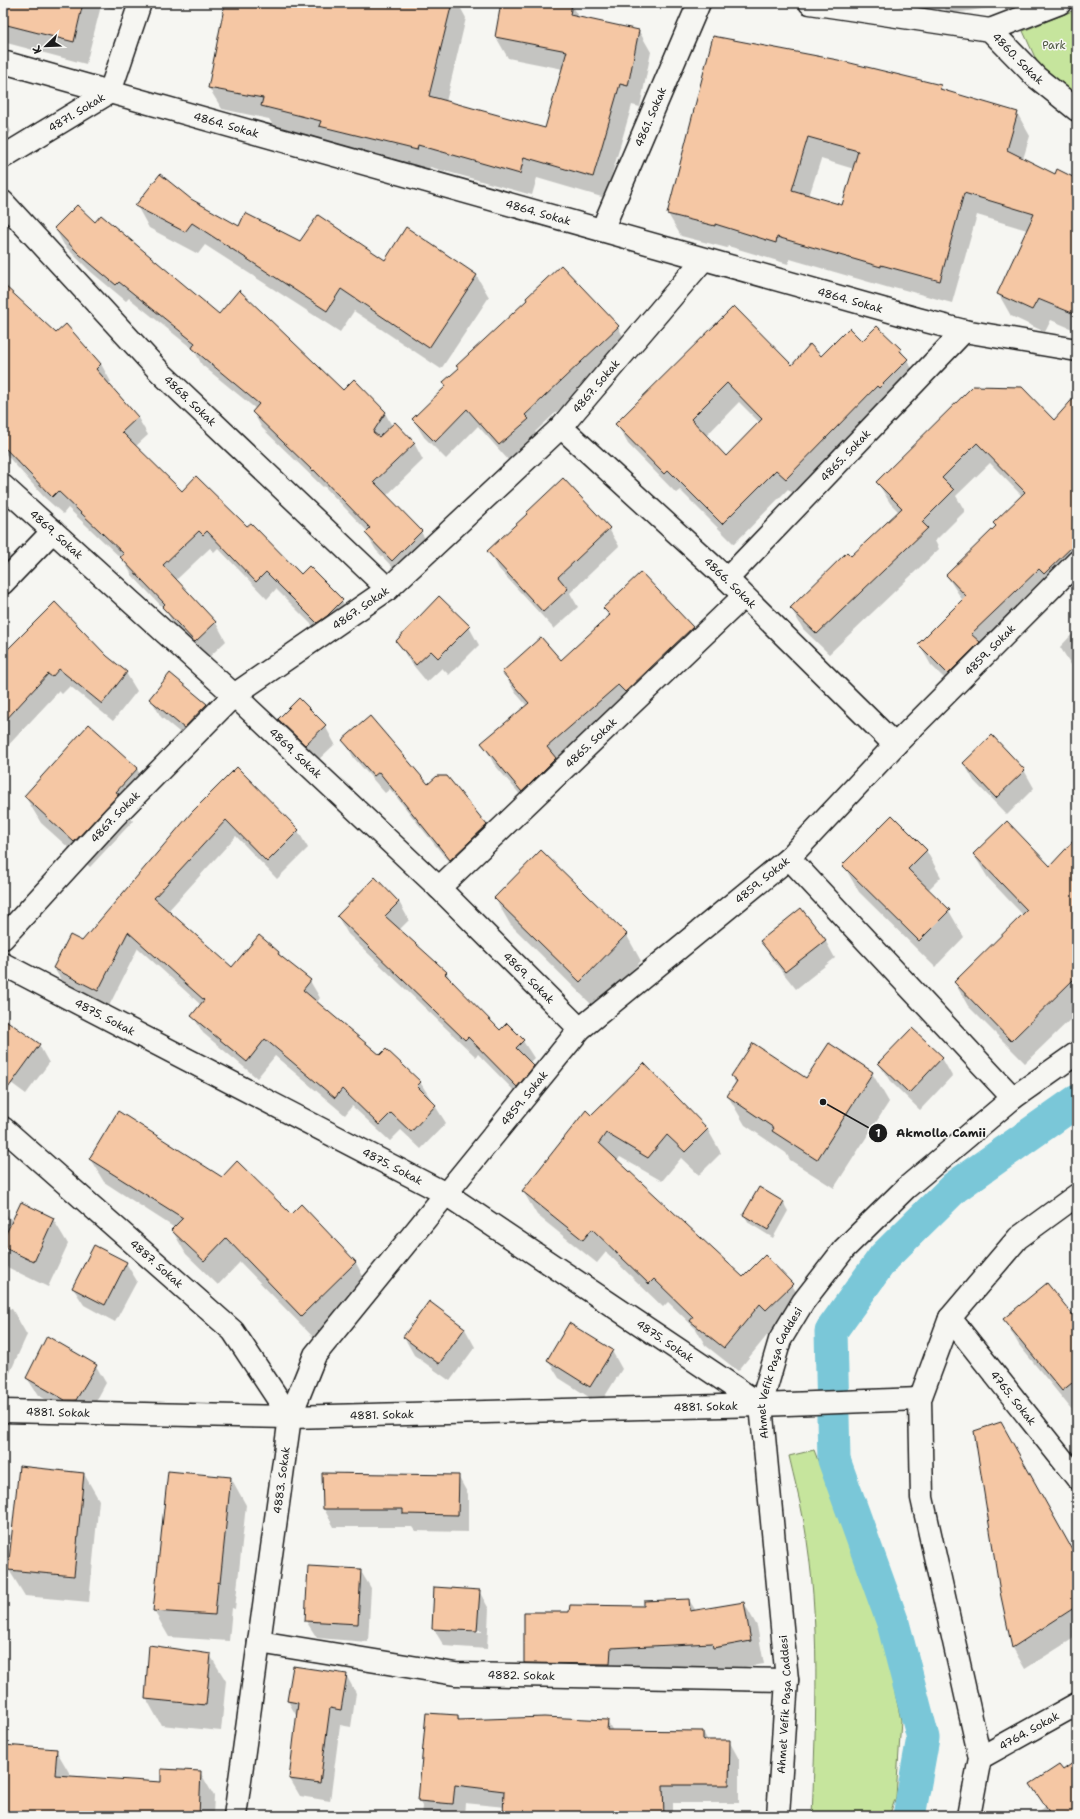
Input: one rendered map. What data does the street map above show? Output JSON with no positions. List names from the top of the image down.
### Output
{
  "streets": {
    "street": [
      "4860. Sokak",
      "4871. Sokak",
      "4861. Sokak",
      "4864. Sokak",
      "4867. Sokak",
      "4868. Sokak",
      "4865. Sokak",
      "4869. Sokak",
      "4866. Sokak",
      "4859. Sokak",
      "4875. Sokak",
      "4887. Sokak",
      "Ahmet Vefik Paşa Caddesi",
      "4765. Sokak",
      "4881. Sokak",
      "4883. Sokak",
      "4882. Sokak",
      "4764. Sokak"
    ]
  },
  "crossings": [
    ["4871. Sokak", "4864. Sokak"],
    ["4861. Sokak", "4864. Sokak"],
    ["4864. Sokak", "4867. Sokak"],
    ["4864. Sokak", "4865. Sokak"],
    ["4867. Sokak", "4868. Sokak"],
    ["4867. Sokak", "4869. Sokak"],
    ["4867. Sokak", "4866. Sokak"],
    ["4865. Sokak", "4869. Sokak"],
    ["4865. Sokak", "4866. Sokak"],
    ["4869. Sokak", "4859. Sokak"],
    ["4866. Sokak", "4859. Sokak"],
    ["4859. Sokak", "4875. Sokak"],
    ["4859. Sokak", "4883. Sokak"],
    ["4875. Sokak", "Ahmet Vefik Paşa Caddesi"],
    ["4875. Sokak", "4881. Sokak"],
    ["4875. Sokak", "4883. Sokak"],
    ["4887. Sokak", "4881. Sokak"],
    ["4887. Sokak", "4883. Sokak"],
    ["Ahmet Vefik Paşa Caddesi", "4881. Sokak"],
    ["Ahmet Vefik Paşa Caddesi", "4882. Sokak"],
    ["4881. Sokak", "4883. Sokak"],
    ["4883. Sokak", "4882. Sokak"]
  ],
  "parks": ["Park"],
  "places": ["Akmolla Camii"],
  "north": "bottom left"
}
